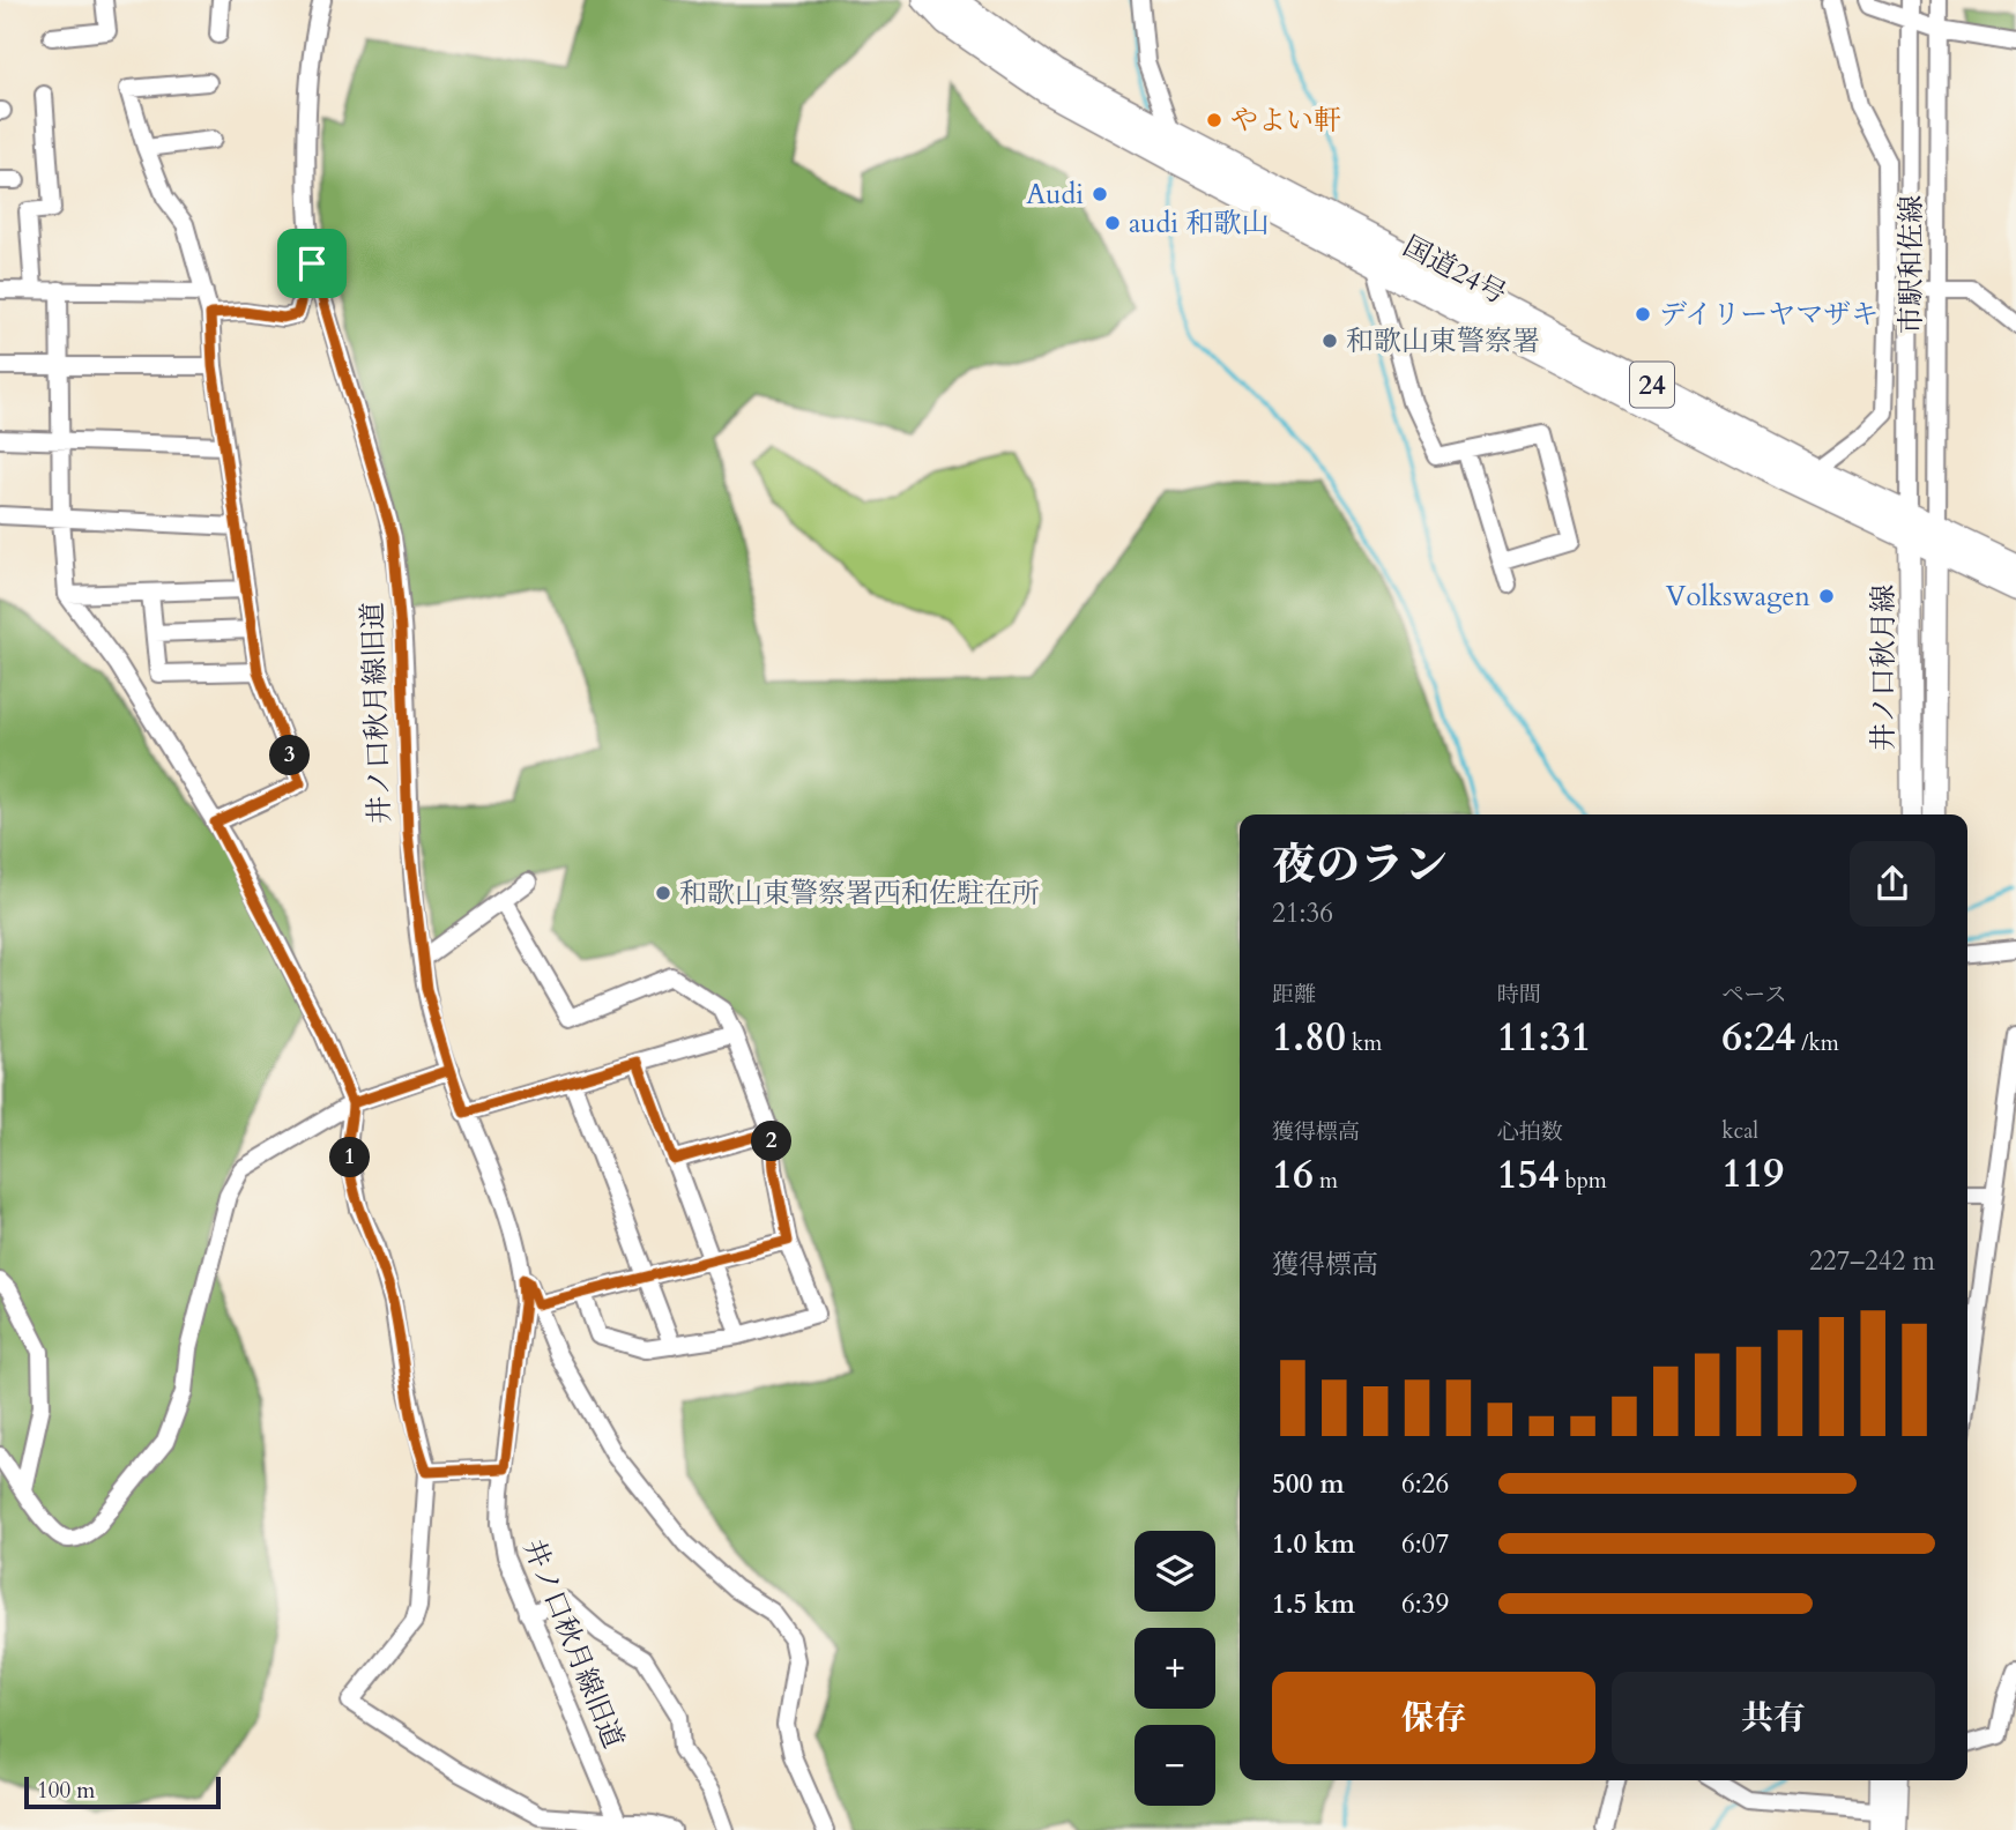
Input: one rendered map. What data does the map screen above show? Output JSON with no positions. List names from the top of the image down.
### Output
{
  "streets": {
    "highway": ["国道24号", "24"],
    "main road": ["井ノ口秋月線"],
    "street": ["市駅和佐線", "井ノ口秋月線旧道"]
  },
  "crossings": [
    ["市駅和佐線", "国道24号"],
    ["市駅和佐線", "井ノ口秋月線"],
    ["国道24号", "井ノ口秋月線"]
  ],
  "places": [
    "やよい軒",
    "Audi",
    "audi 和歌山",
    "デイリーヤマザキ",
    "和歌山東警察署",
    "Volkswagen",
    "和歌山東警察署西和佐駐在所"
  ],
  "scale_bar": "100 m",
  "page": {
    "pins": ["3", "2", "1"],
    "heading": ["夜のラン", "21:36"],
    "stats": [
      ["距離", "1.80 km"],
      ["時間", "11:31"],
      ["ペース", "6:24 /km"],
      ["獲得標高", "16 m"],
      ["心拍数", "154 bpm"],
      ["kcal", "119"]
    ],
    "chart": ["獲得標高", "227–242 m"],
    "list": [
      {
        "name": "500 m",
        "note": "6:26"
      },
      {
        "name": "1.0 km",
        "note": "6:07"
      },
      {
        "name": "1.5 km",
        "note": "6:39"
      }
    ],
    "map_buttons": ["+", "−"],
    "buttons": ["保存", "共有"],
    "scale": "100 m"
  }
}
